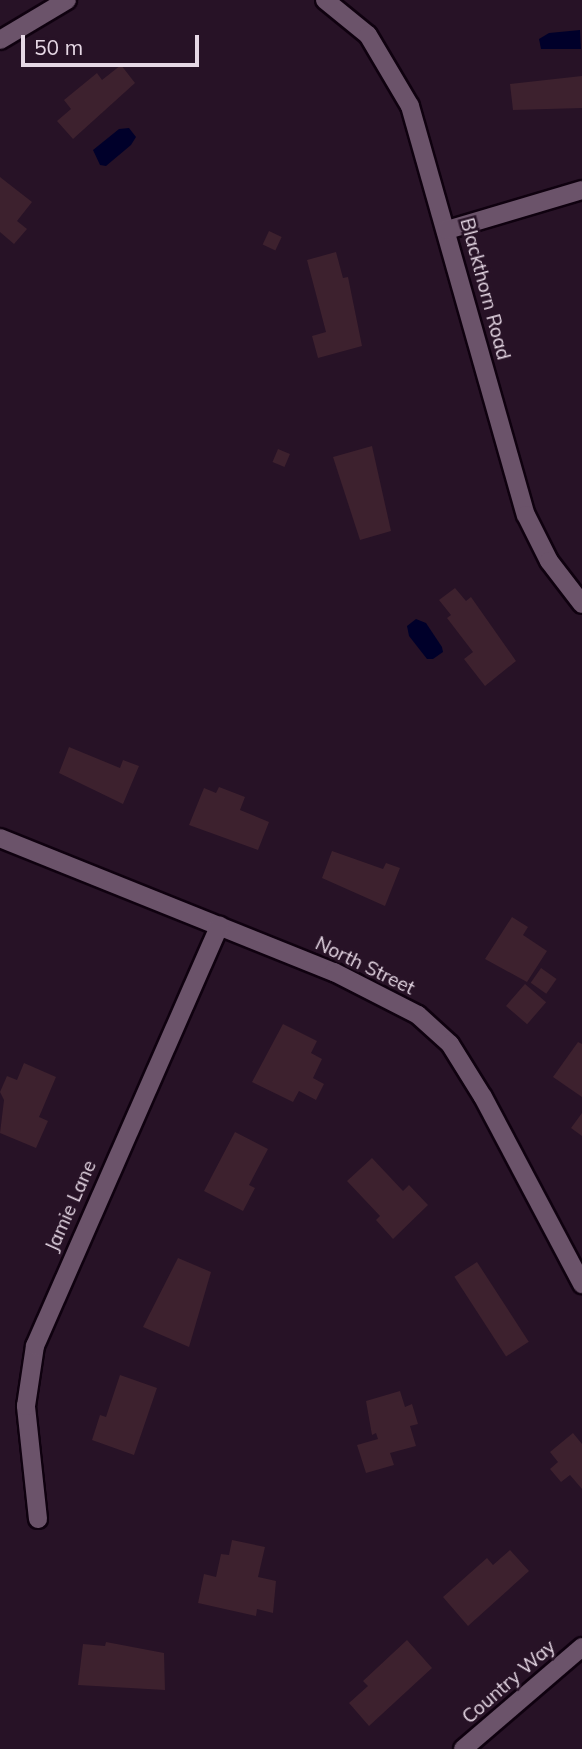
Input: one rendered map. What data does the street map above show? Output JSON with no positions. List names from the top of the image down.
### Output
{
  "streets": {
    "street": [
      "Blackthorn Road",
      "North Street",
      "Jamie Lane",
      "Country Way"
    ]
  },
  "crossings": [
    ["North Street", "Jamie Lane"]
  ],
  "scale_bar": "50 m"
}
